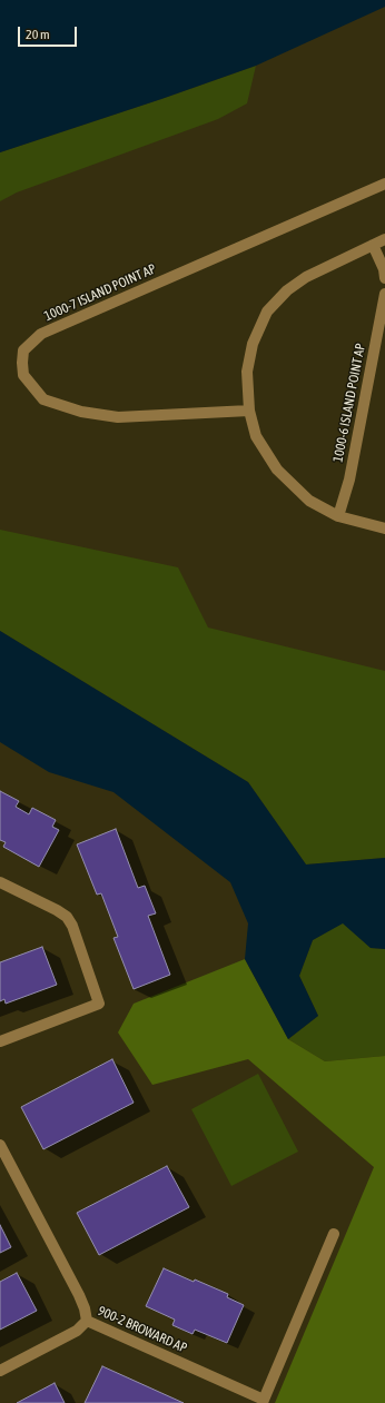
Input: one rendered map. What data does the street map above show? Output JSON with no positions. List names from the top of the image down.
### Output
{
  "streets": {
    "street": ["1000-7 ISLAND POINT AP", "1000-6 ISLAND POINT AP", "900-2 BROWARD AP"]
  },
  "scale_bar": "20 m"
}
